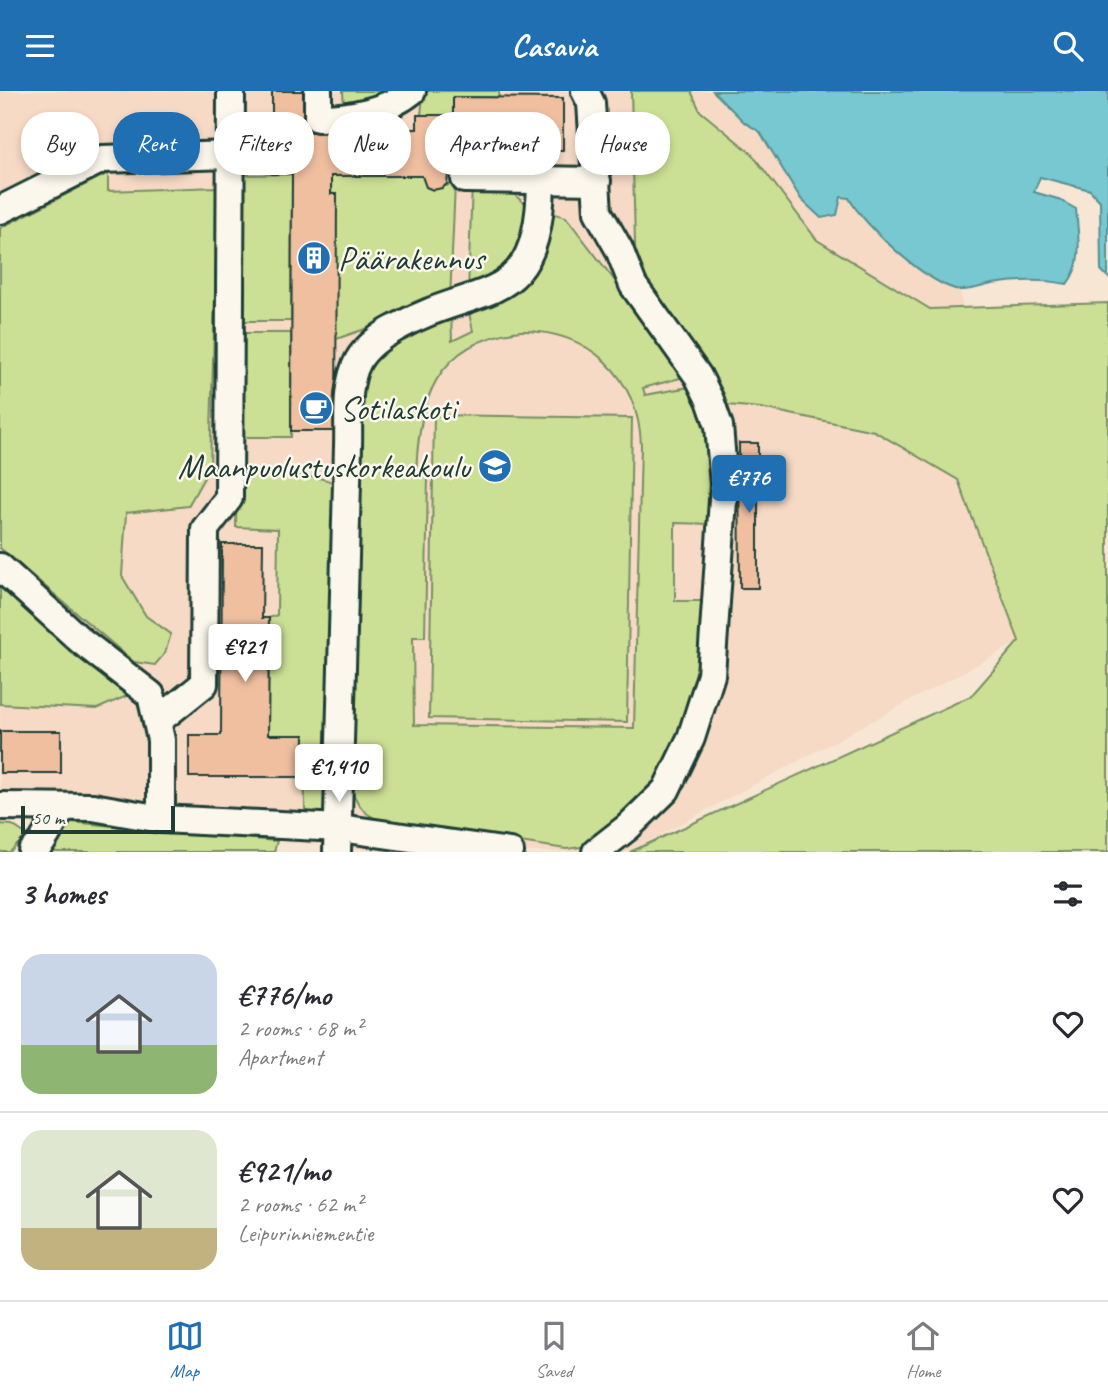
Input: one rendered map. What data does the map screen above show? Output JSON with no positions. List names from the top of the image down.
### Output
{
  "places": {
    "building": ["Päärakennus"],
    "cafe": ["Sotilaskoti"],
    "school or university": ["Maanpuolustuskorkeakoulu"]
  },
  "scale_bar": "50 m",
  "page": {
    "header": "Casavia",
    "chip": [
      "Buy",
      "Rent",
      "Filters",
      "New",
      "Apartment",
      "House"
    ],
    "price": ["€776", "€921", "€1,410"],
    "scale": "50 m",
    "heading": "3 homes",
    "list": [
      {
        "name": "€776/mo",
        "note": "2 rooms · 68 m² · Apartment"
      },
      {
        "name": "€921/mo",
        "note": "2 rooms · 62 m² · Leipurinniementie"
      }
    ],
    "tabs": ["Map", "Saved", "Home"]
  }
}
